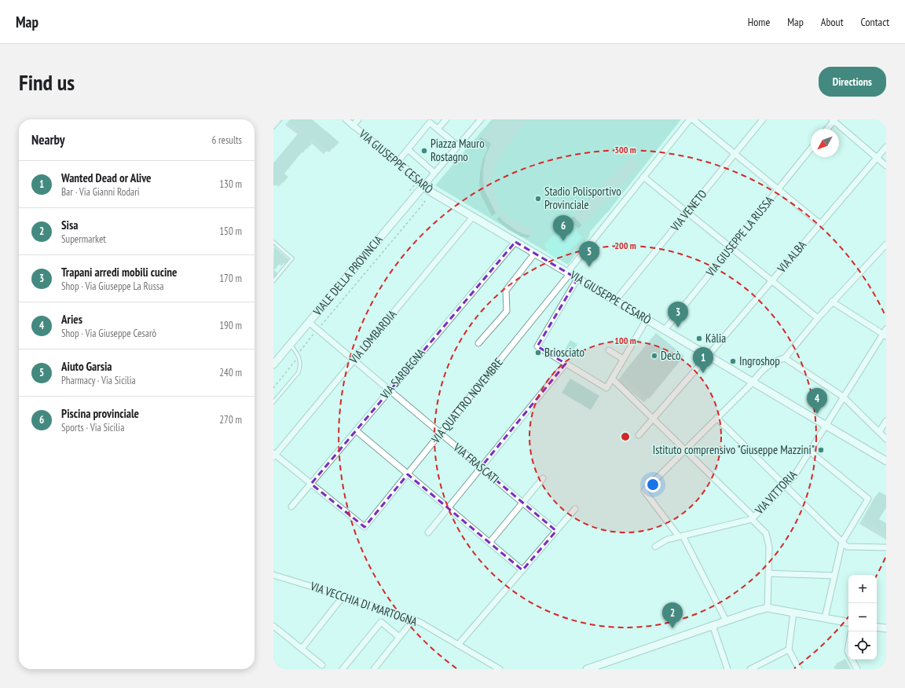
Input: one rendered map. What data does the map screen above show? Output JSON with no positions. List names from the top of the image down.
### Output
{
  "streets": {
    "street": [
      "VIA GIUSEPPE CESARÒ",
      "VIA VENETO",
      "VIA GIUSEPPE LA RUSSA",
      "VIA ALBA",
      "VIALE DELLA PROVINCIA",
      "VIA LOMBARDIA",
      "VIA SARDEGNA",
      "VIA QUATTRO NOVEMBRE",
      "VIA FRASCATI",
      "VIA VITTORIA",
      "VIA VECCHIA DI MARTOGNA"
    ]
  },
  "crossings": [
    ["VIA GIUSEPPE CESARÒ", "VIA VENETO"],
    ["VIA GIUSEPPE CESARÒ", "VIA GIUSEPPE LA RUSSA"],
    ["VIA GIUSEPPE CESARÒ", "VIA ALBA"],
    ["VIA GIUSEPPE CESARÒ", "VIALE DELLA PROVINCIA"],
    ["VIA GIUSEPPE CESARÒ", "VIA LOMBARDIA"],
    ["VIA GIUSEPPE CESARÒ", "VIA SARDEGNA"],
    ["VIA GIUSEPPE CESARÒ", "VIA QUATTRO NOVEMBRE"],
    ["VIA GIUSEPPE CESARÒ", "VIA VITTORIA"],
    ["VIALE DELLA PROVINCIA", "VIA FRASCATI"],
    ["VIA LOMBARDIA", "VIA FRASCATI"],
    ["VIA SARDEGNA", "VIA QUATTRO NOVEMBRE"],
    ["VIA SARDEGNA", "VIA FRASCATI"],
    ["VIA QUATTRO NOVEMBRE", "VIA FRASCATI"]
  ],
  "places": [
    "Piazza Mauro Rostagno",
    "Stadio Polisportivo Provinciale",
    "Kàlia",
    "Briosciato",
    "Decò",
    "Ingroshop",
    "Istituto comprensivo \"Giuseppe Mazzini\""
  ],
  "north": "bottom left",
  "page": {
    "header": "Map",
    "nav": [
      "Home",
      "Map",
      "About",
      "Contact"
    ],
    "buttons": "Directions",
    "title": "Find us",
    "heading": ["Nearby", "6 results"],
    "list": [
      {
        "mark": "1",
        "name": "Wanted Dead or Alive",
        "note": "Bar · Via Gianni Rodari",
        "value": "130 m"
      },
      {
        "mark": "2",
        "name": "Sisa",
        "note": "Supermarket",
        "value": "150 m"
      },
      {
        "mark": "3",
        "name": "Trapani arredi mobili cucine",
        "note": "Shop · Via Giuseppe La Russa",
        "value": "170 m"
      },
      {
        "mark": "4",
        "name": "Aries",
        "note": "Shop · Via Giuseppe Cesarò",
        "value": "190 m"
      },
      {
        "mark": "5",
        "name": "Aiuto Garsia",
        "note": "Pharmacy · Via Sicilia",
        "value": "240 m"
      },
      {
        "mark": "6",
        "name": "Piscina provinciale",
        "note": "Sports · Via Sicilia",
        "value": "270 m"
      }
    ],
    "pins": [
      "6",
      "5",
      "3",
      "1",
      "4",
      "2"
    ],
    "map_buttons": ["+", "−"]
  },
  "rings": ["300 m", "200 m", "100 m"]
}
